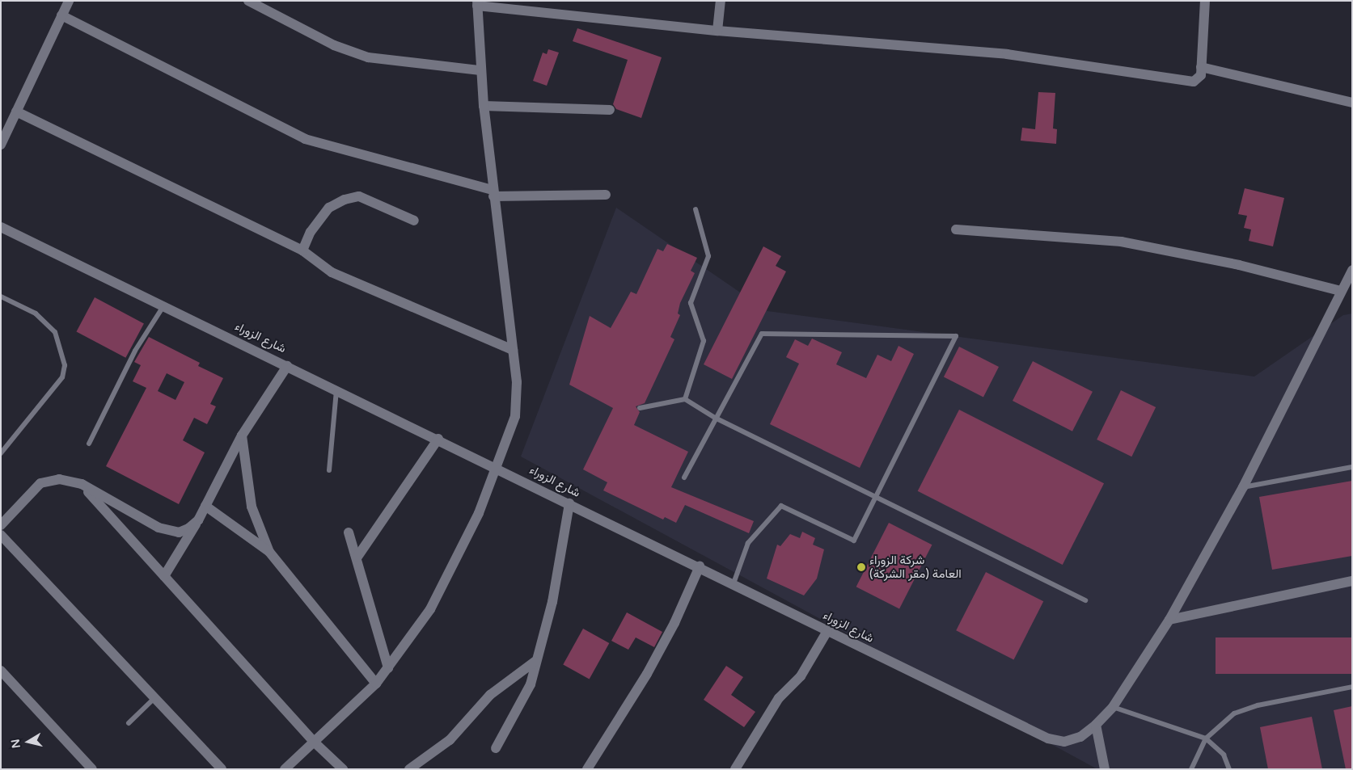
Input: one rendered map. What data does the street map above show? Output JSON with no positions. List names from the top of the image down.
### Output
{
  "streets": {
    "street": ["شارع الزوراء"]
  },
  "places": ["شركة الزوراء العامة (مقر الشركة)"],
  "north": "left"
}
